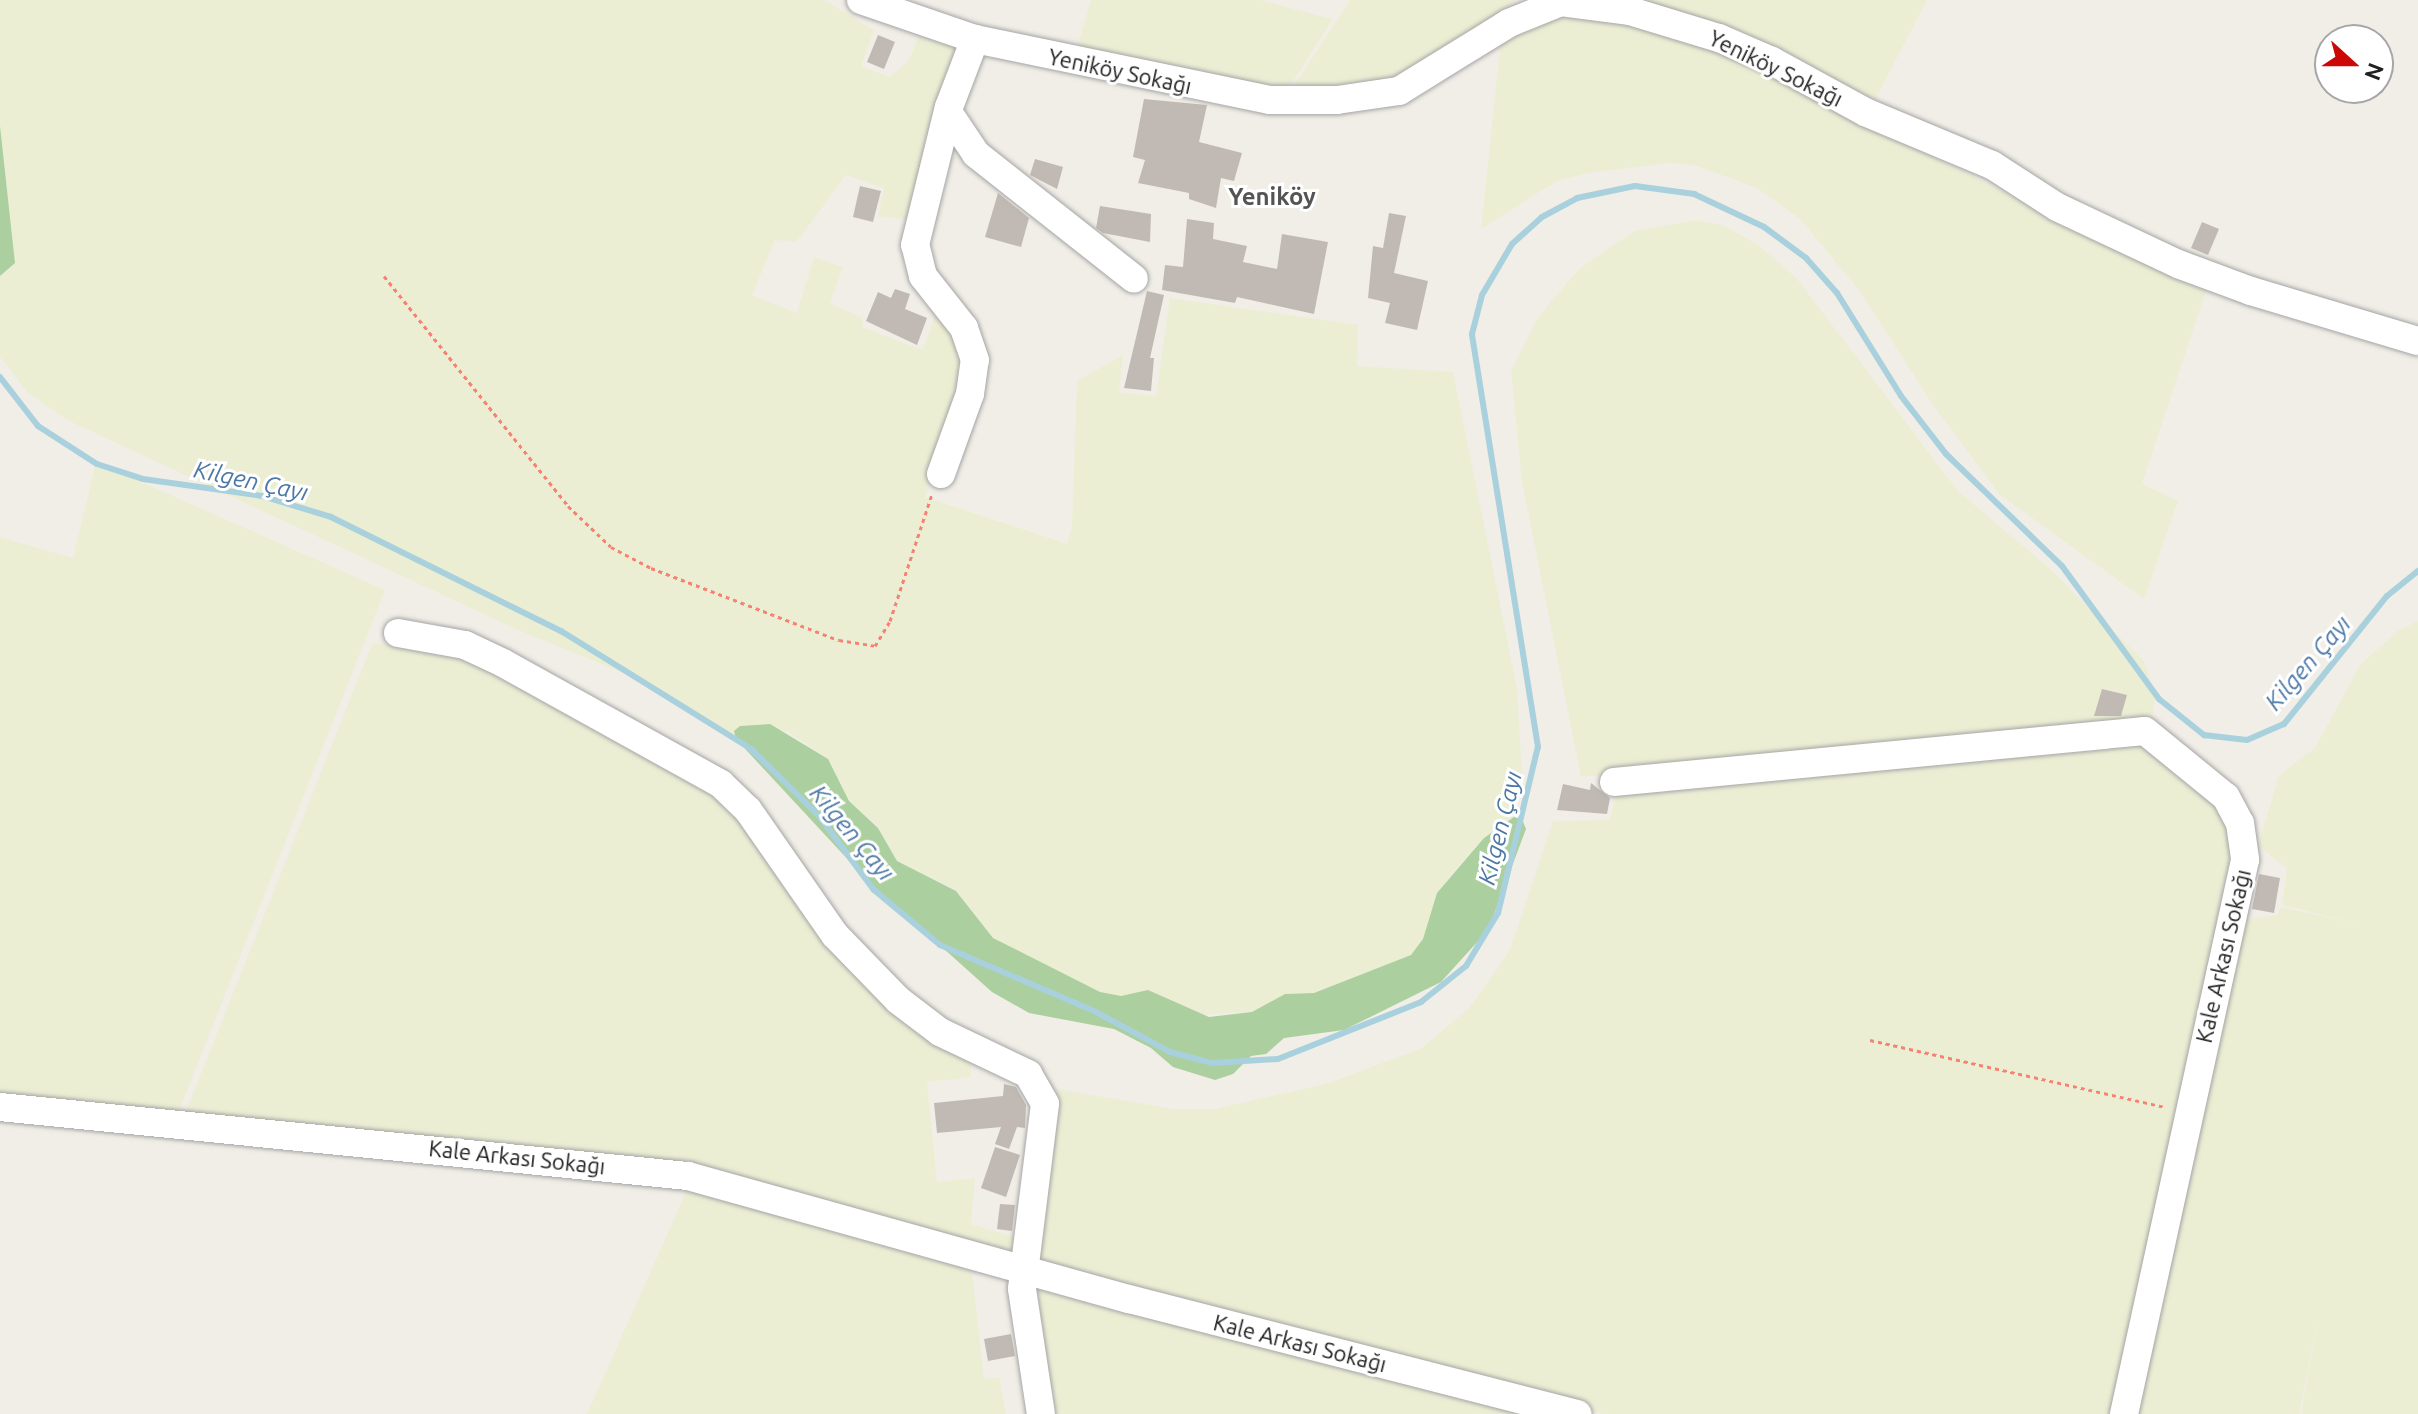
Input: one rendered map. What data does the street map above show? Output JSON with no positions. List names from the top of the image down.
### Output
{
  "streets": {
    "street": ["Yeniköy Sokağı", "Kale Arkası Sokağı"]
  },
  "districts": ["Yeniköy"],
  "water": ["Kilgen Çayı"],
  "north": "right"
}
